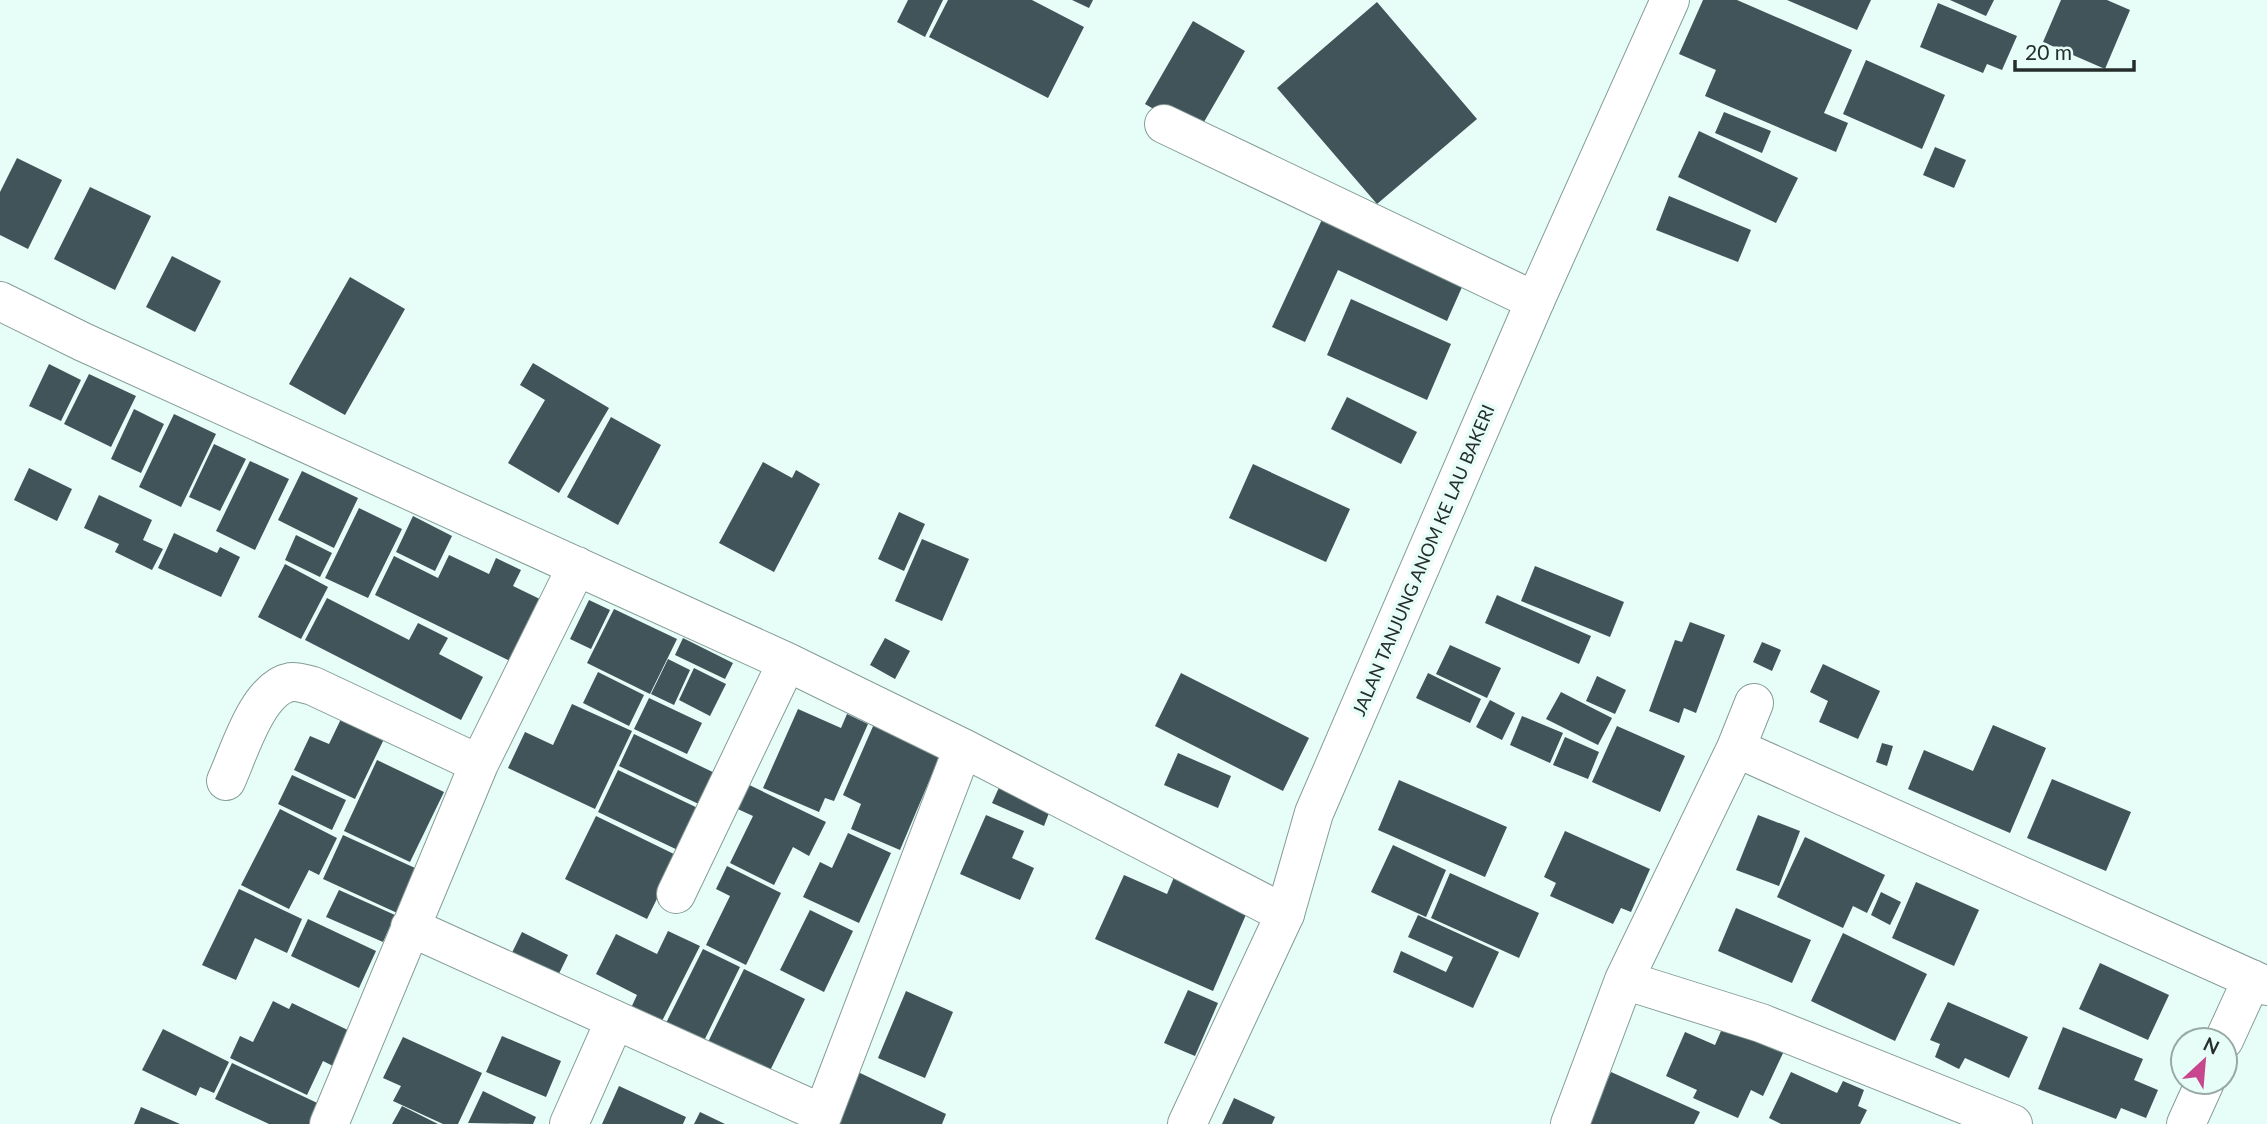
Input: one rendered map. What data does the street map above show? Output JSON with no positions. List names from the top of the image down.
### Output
{
  "streets": {
    "street": ["JALAN TANJUNG ANOM KE LAU BAKERI"]
  },
  "scale_bar": "20 m",
  "north": "top right"
}
